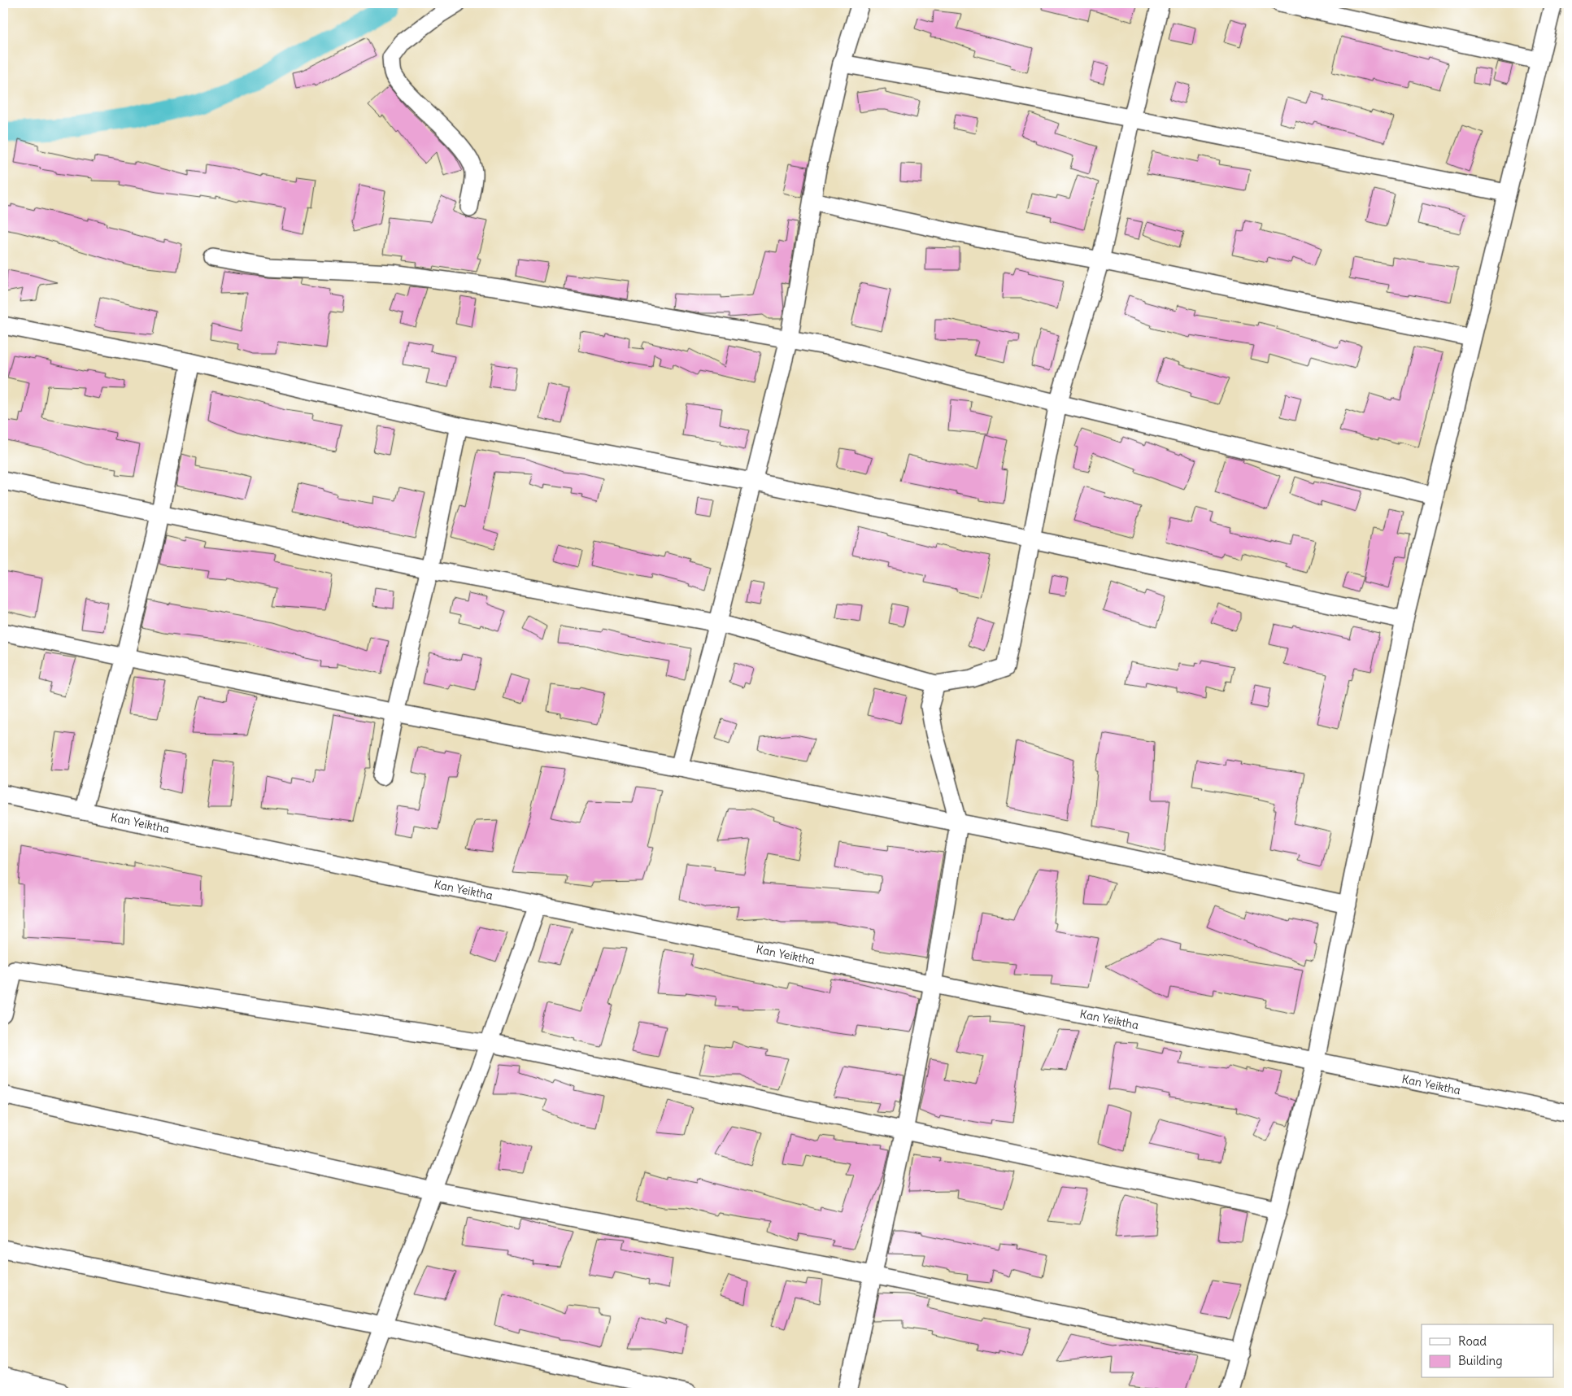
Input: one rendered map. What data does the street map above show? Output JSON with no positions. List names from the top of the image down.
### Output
{
  "streets": {
    "street": ["Kan Yeiktha"]
  },
  "legend": ["Road", "Building"]
}
